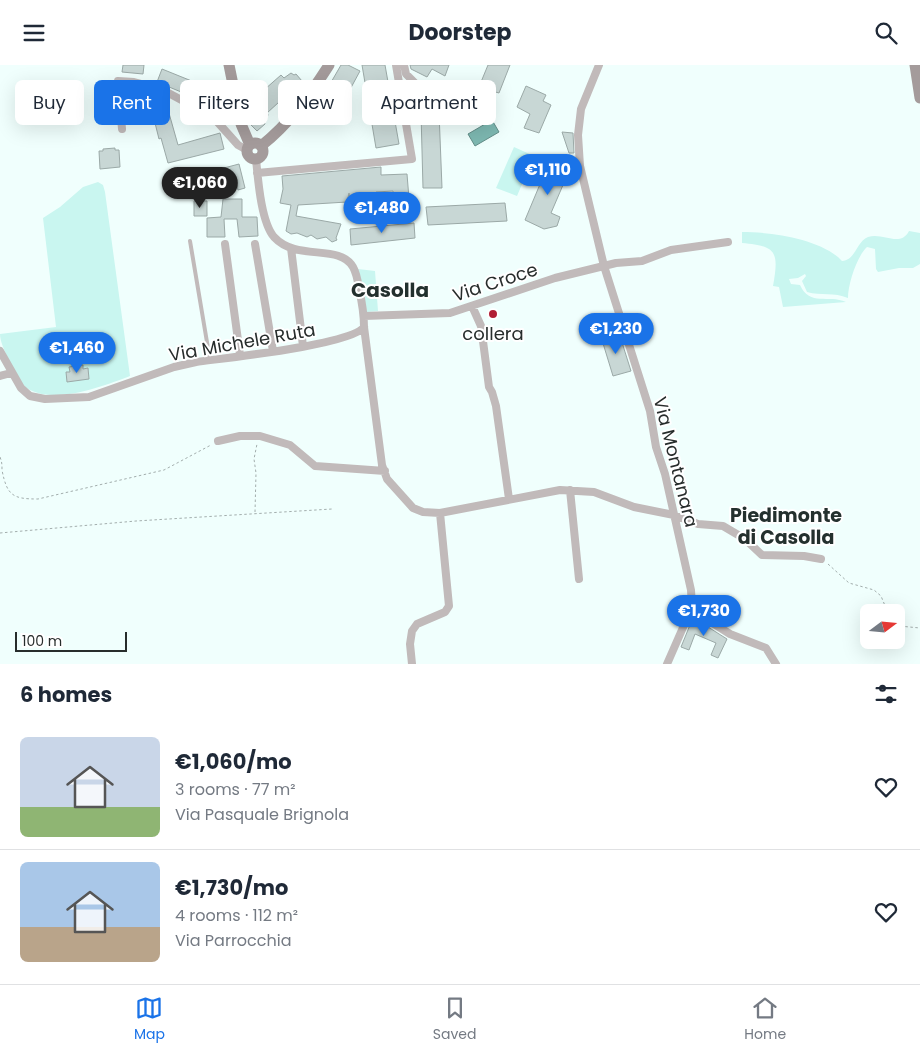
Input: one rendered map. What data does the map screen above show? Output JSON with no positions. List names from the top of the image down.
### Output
{
  "streets": {
    "street": ["Via Croce", "Via Michele Ruta", "Via Montanara"]
  },
  "crossings": [
    ["Via Croce", "Via Montanara"]
  ],
  "districts": ["Casolla", "Piedimonte di Casolla"],
  "places": ["collera"],
  "scale_bar": "100 m",
  "north": "right",
  "page": {
    "header": "Doorstep",
    "chip": [
      "Buy",
      "Rent",
      "Filters",
      "New",
      "Apartment"
    ],
    "price": [
      "€1,110",
      "€1,060",
      "€1,480",
      "€1,230",
      "€1,460",
      "€1,730"
    ],
    "scale": "100 m",
    "heading": "6 homes",
    "list": [
      {
        "name": "€1,060/mo",
        "note": "3 rooms · 77 m² · Via Pasquale Brignola"
      },
      {
        "name": "€1,730/mo",
        "note": "4 rooms · 112 m² · Via Parrocchia"
      }
    ],
    "tabs": ["Map", "Saved", "Home"]
  }
}
